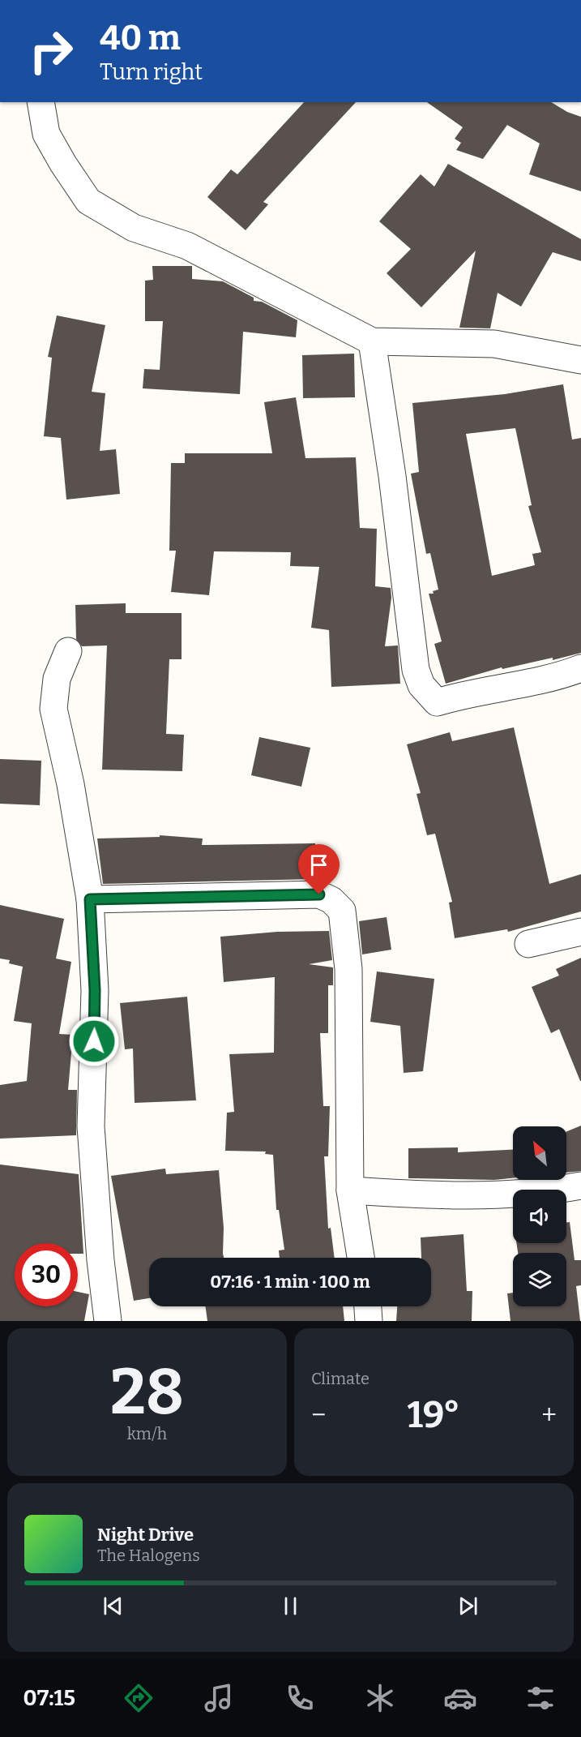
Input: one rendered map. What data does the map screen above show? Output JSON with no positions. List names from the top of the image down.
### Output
{
  "north": "top left",
  "page": {
    "turn": ["40 m", "Turn right"],
    "limit": "30",
    "trip": "07:16 · 1 min · 100 m",
    "tile": [
      ["28", "km/h"],
      "Climate"
    ],
    "heat": ["−", "19°", "+"],
    "song": ["Night Drive", "The Halogens"],
    "tabs": "07:15"
  }
}
